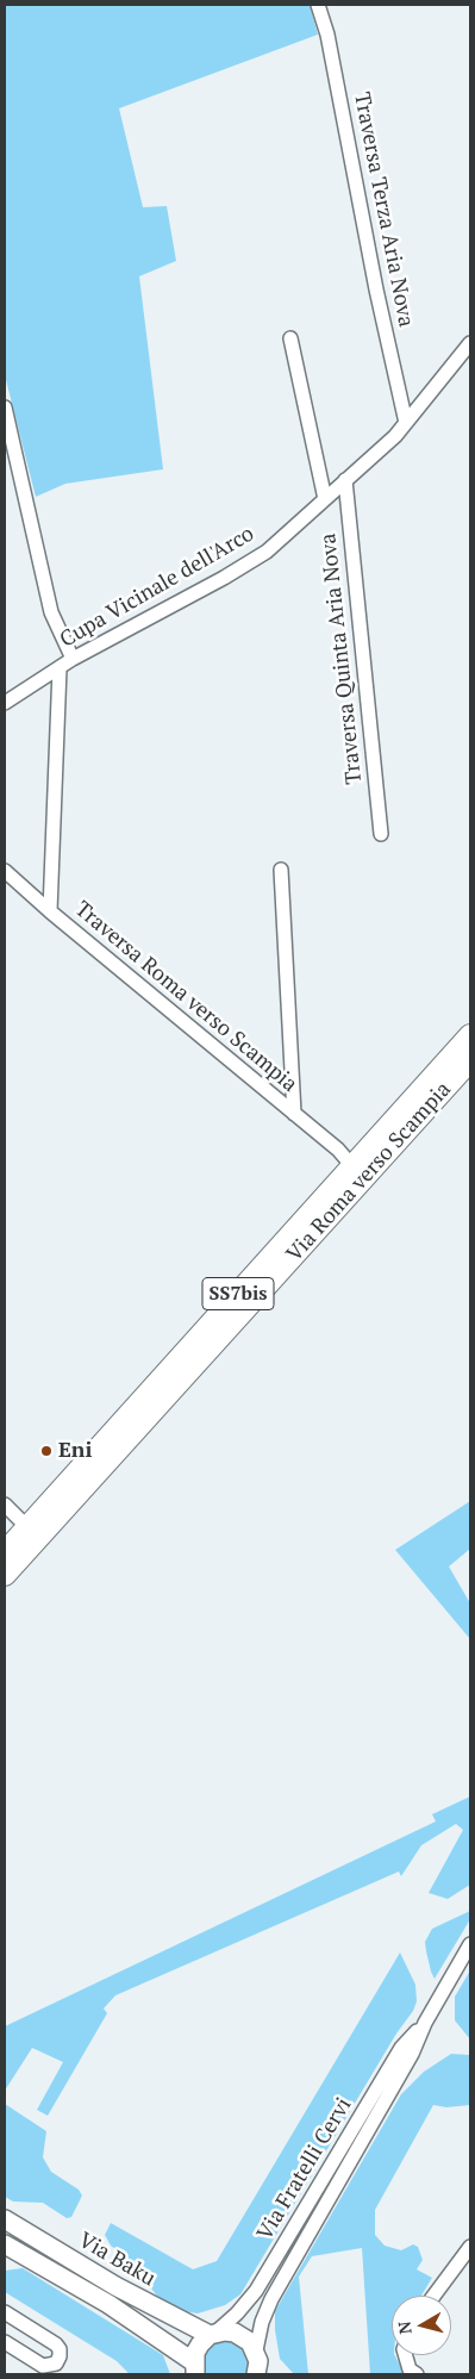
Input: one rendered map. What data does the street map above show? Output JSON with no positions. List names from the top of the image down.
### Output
{
  "streets": {
    "main road": ["Via Roma verso Scampia", "SS7bis", "Via Baku"],
    "street": [
      "Traversa Terza Aria Nova",
      "Cupa Vicinale dell'Arco",
      "Traversa Quinta Aria Nova",
      "Traversa Roma verso Scampia",
      "Via Fratelli Cervi"
    ]
  },
  "crossings": [
    ["Traversa Terza Aria Nova", "Cupa Vicinale dell'Arco"],
    ["Cupa Vicinale dell'Arco", "Traversa Quinta Aria Nova"],
    ["Cupa Vicinale dell'Arco", "Traversa Roma verso Scampia"],
    ["Traversa Roma verso Scampia", "Via Roma verso Scampia"],
    ["Via Fratelli Cervi", "Via Baku"]
  ],
  "places": ["Eni"],
  "north": "left"
}
